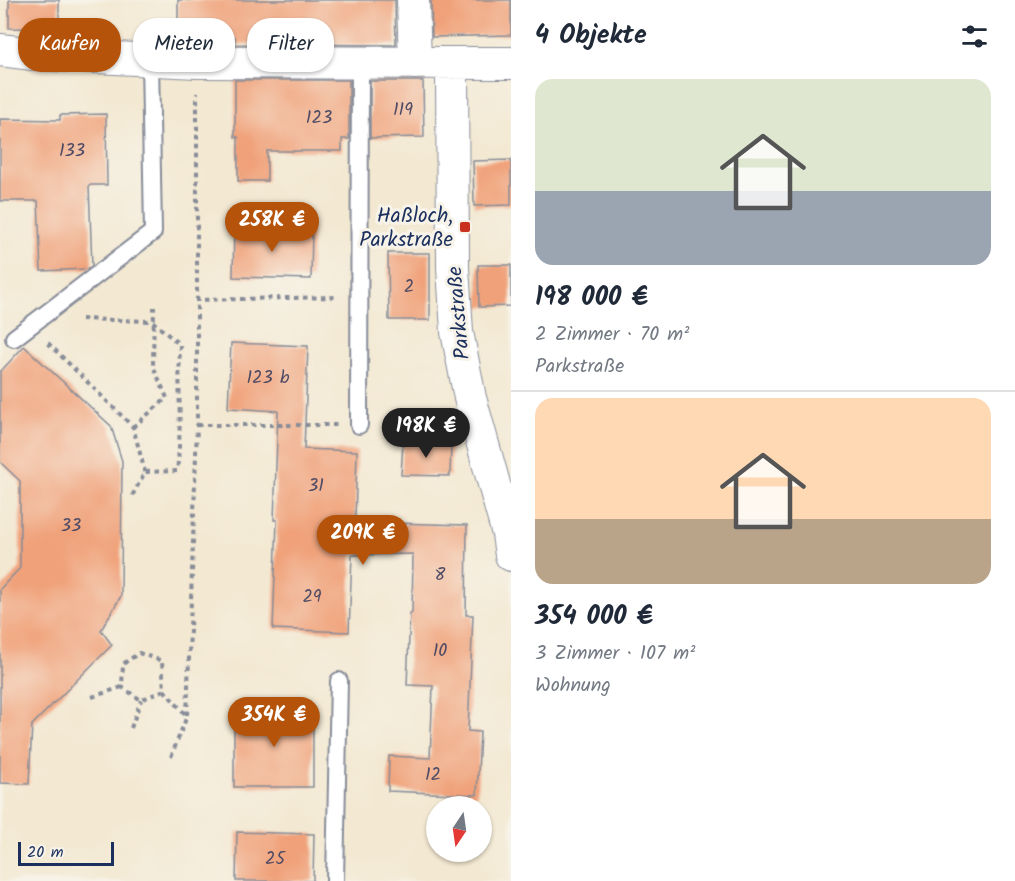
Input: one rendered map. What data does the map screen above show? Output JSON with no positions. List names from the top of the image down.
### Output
{
  "streets": {
    "street": ["Parkstraße"]
  },
  "places": {
    "transit": ["Haßloch, Parkstraße"]
  },
  "house_numbers": [
    "119",
    "123",
    "133",
    "2",
    "123 b",
    "31",
    "33",
    "8",
    "29",
    "10",
    "12",
    "25"
  ],
  "scale_bar": "20 m",
  "north": "bottom",
  "page": {
    "heading": "4 Objekte",
    "chip": ["Kaufen", "Mieten", "Filter"],
    "list": [
      {
        "name": "198 000 €",
        "note": "2 Zimmer · 70 m² · Parkstraße"
      },
      {
        "name": "354 000 €",
        "note": "3 Zimmer · 107 m² · Wohnung"
      }
    ],
    "price": [
      "258K €",
      "198K €",
      "209K €",
      "354K €"
    ],
    "scale": "20 m"
  }
}
